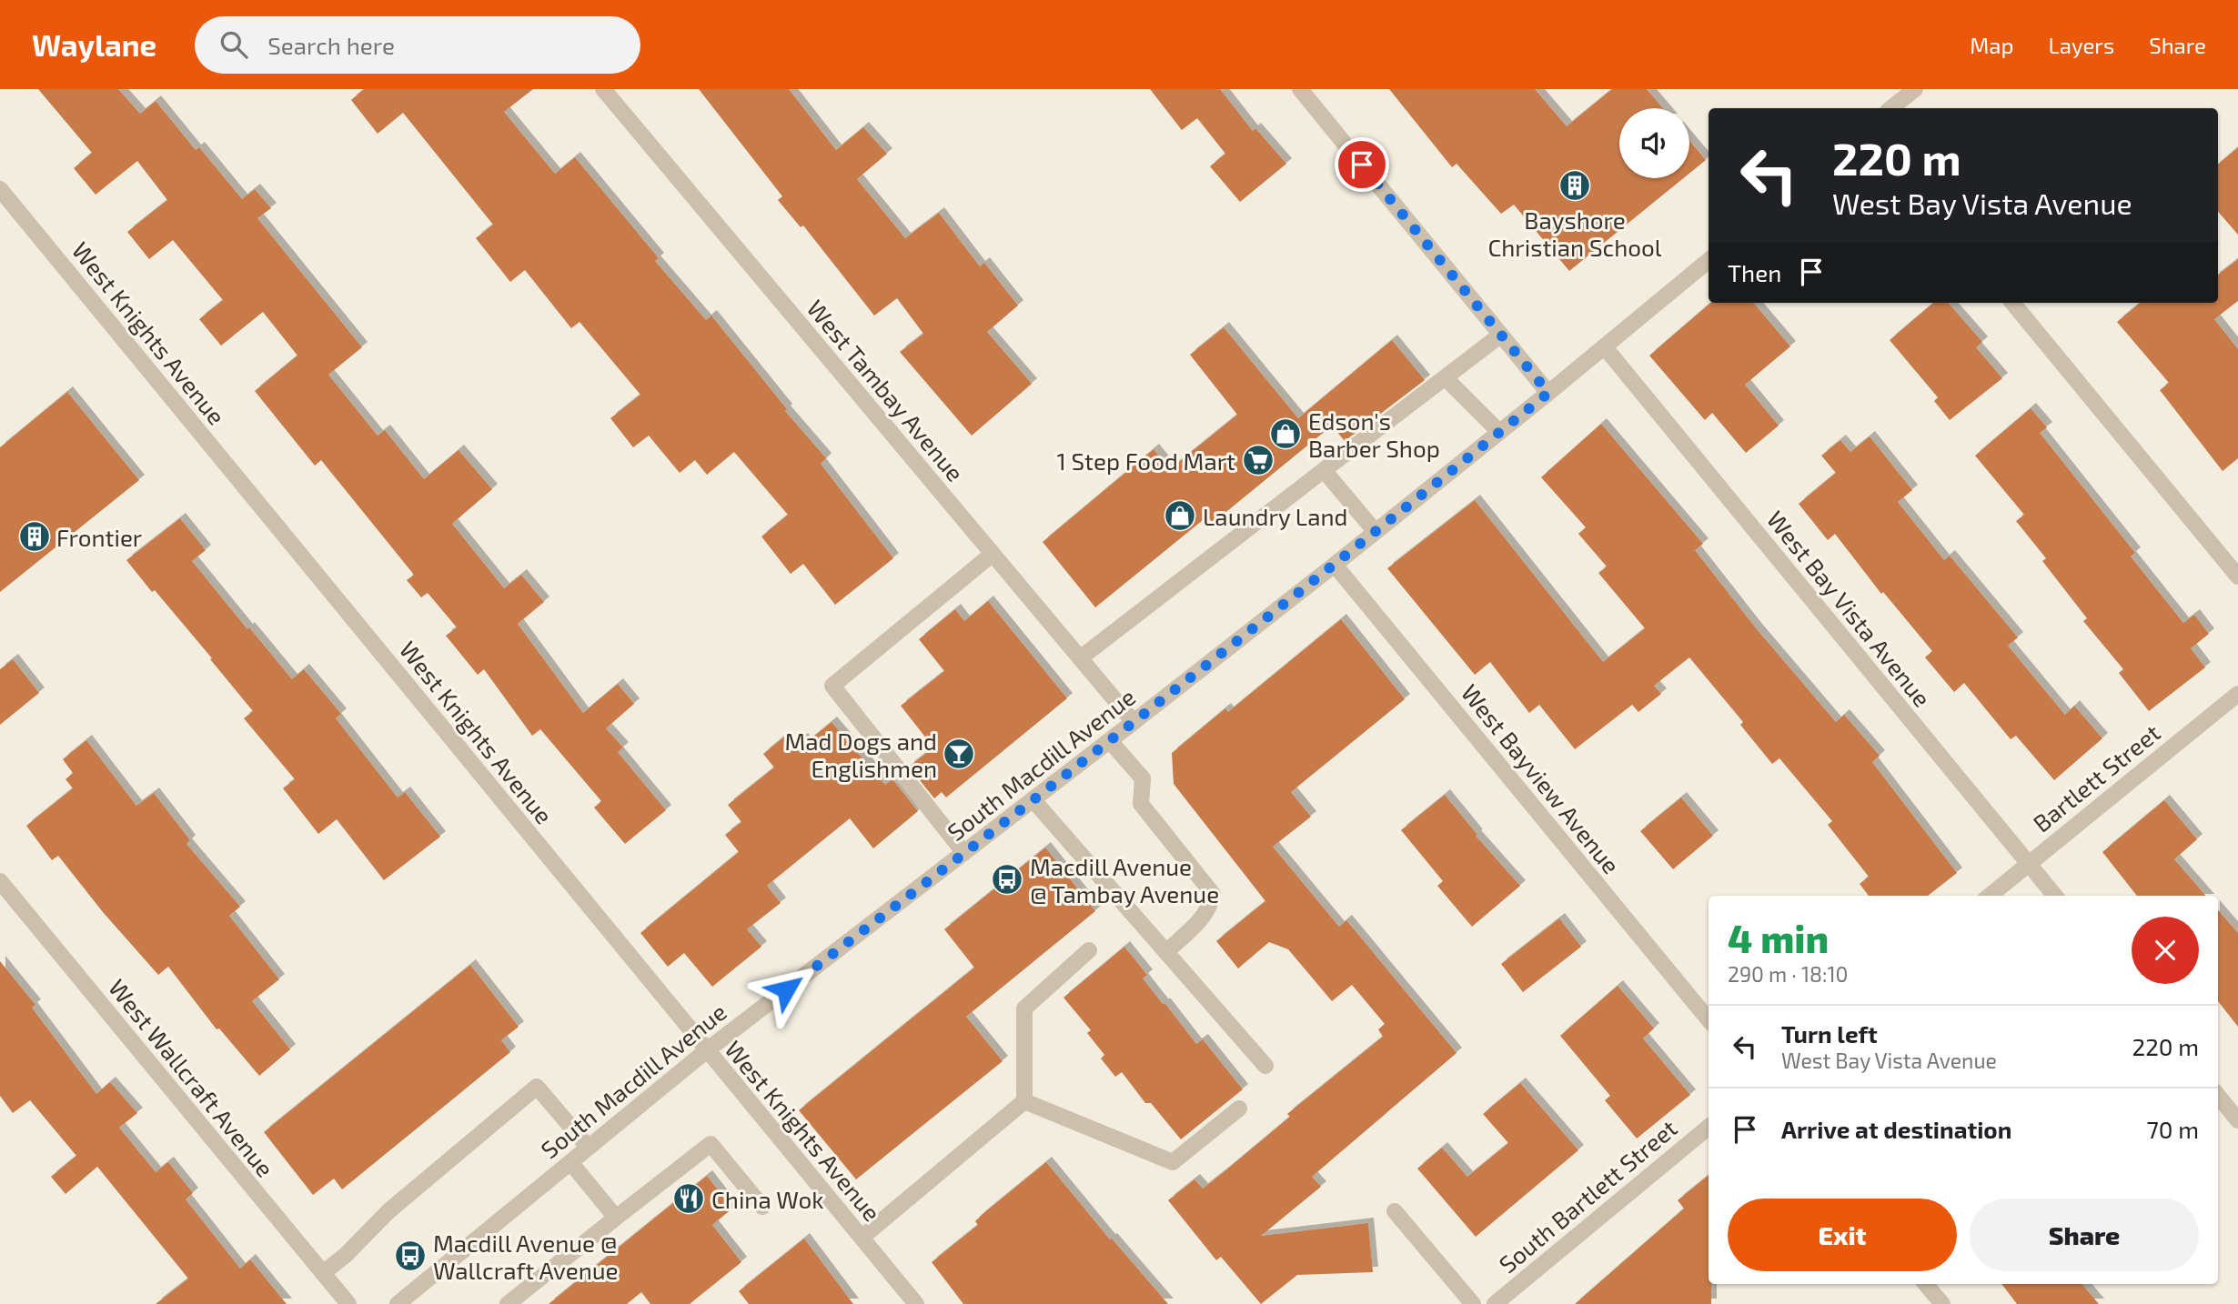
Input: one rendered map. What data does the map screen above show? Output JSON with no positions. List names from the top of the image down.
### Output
{
  "streets": {
    "street": [
      "West Knights Avenue",
      "West Tambay Avenue",
      "West Bay Vista Avenue",
      "South Macdill Avenue",
      "Bartlett Street",
      "West Bayview Avenue",
      "West Wallcraft Avenue",
      "South Bartlett Street"
    ]
  },
  "crossings": [
    ["West Knights Avenue", "South Macdill Avenue"],
    ["West Tambay Avenue", "South Macdill Avenue"],
    ["West Bay Vista Avenue", "South Macdill Avenue"],
    ["West Bay Vista Avenue", "Bartlett Street"],
    ["South Macdill Avenue", "West Bayview Avenue"]
  ],
  "places": {
    "building": ["Bayshore Christian School", "Frontier"],
    "shop": ["Edson's Barber Shop", "Laundry Land"],
    "supermarket": ["1 Step Food Mart"],
    "bar": ["Mad Dogs and Englishmen"],
    "bus stop": ["Macdill Avenue @ Tambay Avenue", "Macdill Avenue @ Wallcraft Avenue"],
    "restaurant": ["China Wok"]
  },
  "page": {
    "header": "Waylane",
    "search": "Search here",
    "nav": ["Map", "Layers", "Share"],
    "turn": ["220 m", "West Bay Vista Avenue"],
    "then": "Then",
    "heading": ["4 min", "290 m · 18:10"],
    "list": [
      {
        "name": "Turn left",
        "note": "West Bay Vista Avenue",
        "value": "220 m"
      },
      {
        "name": "Arrive at destination",
        "value": "70 m"
      }
    ],
    "buttons": ["Exit", "Share"]
  }
}
